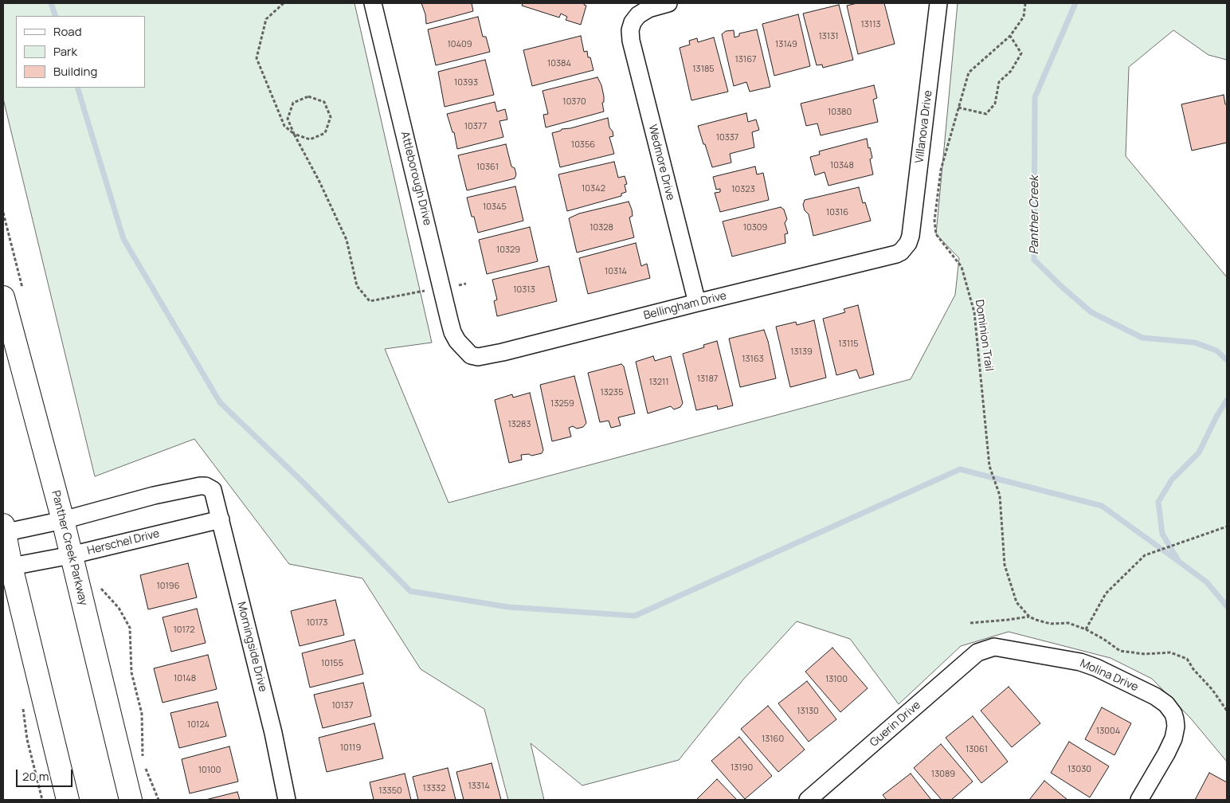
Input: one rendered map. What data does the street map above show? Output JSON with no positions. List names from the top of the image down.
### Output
{
  "streets": {
    "main road": ["Panther Creek Parkway"],
    "street": [
      "Villanova Drive",
      "Wedmore Drive",
      "Attleborough Drive",
      "Bellingham Drive",
      "Herschel Drive",
      "Morningside Drive",
      "Molina Drive",
      "Guerin Drive"
    ],
    "path": ["Dominion Trail"]
  },
  "crossings": [
    ["Villanova Drive", "Bellingham Drive"],
    ["Wedmore Drive", "Bellingham Drive"],
    ["Attleborough Drive", "Bellingham Drive"],
    ["Herschel Drive", "Panther Creek Parkway"],
    ["Herschel Drive", "Morningside Drive"],
    ["Panther Creek Parkway", "Morningside Drive"],
    ["Molina Drive", "Guerin Drive"]
  ],
  "water": ["Panther Creek"],
  "house_numbers": [
    "13113",
    "13131",
    "10409",
    "13149",
    "13167",
    "10384",
    "13185",
    "10393",
    "10370",
    "10380",
    "10377",
    "10337",
    "10356",
    "10348",
    "10361",
    "10342",
    "10323",
    "10345",
    "10316",
    "10328",
    "10309",
    "10329",
    "10314",
    "10313",
    "13115",
    "13139",
    "13163",
    "13187",
    "13211",
    "13235",
    "13259",
    "13283",
    "10196",
    "10173",
    "10172",
    "10155",
    "10148",
    "13100",
    "10137",
    "13130",
    "10124",
    "13004",
    "13160",
    "10119",
    "13061",
    "13190",
    "13030",
    "10100",
    "13089",
    "13314",
    "13332",
    "13350"
  ],
  "legend": ["Road", "Park", "Building"],
  "scale_bar": "20 m"
}
